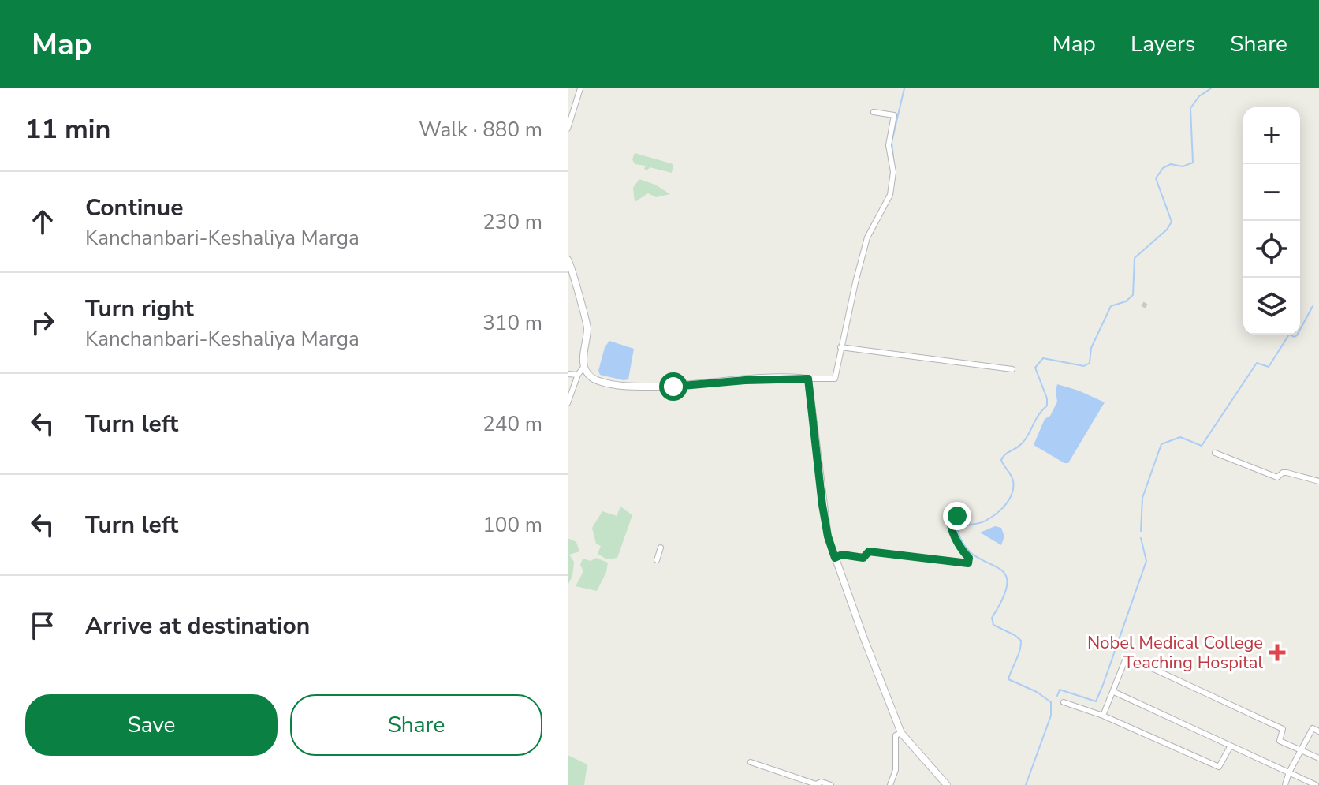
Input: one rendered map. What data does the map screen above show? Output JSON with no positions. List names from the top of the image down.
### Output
{
  "places": {
    "health": ["Nobel Medical College Teaching Hospital"]
  },
  "page": {
    "header": "Map",
    "nav": ["Map", "Layers", "Share"],
    "heading": ["11 min", "Walk · 880 m"],
    "map_buttons": ["+", "−"],
    "list": [
      ["Continue", "Kanchanbari-Keshaliya Marga", "230 m"],
      ["Turn right", "Kanchanbari-Keshaliya Marga", "310 m"],
      ["Turn left", "240 m"],
      ["Turn left", "100 m"],
      "Arrive at destination"
    ],
    "buttons": ["Save", "Share"]
  }
}
